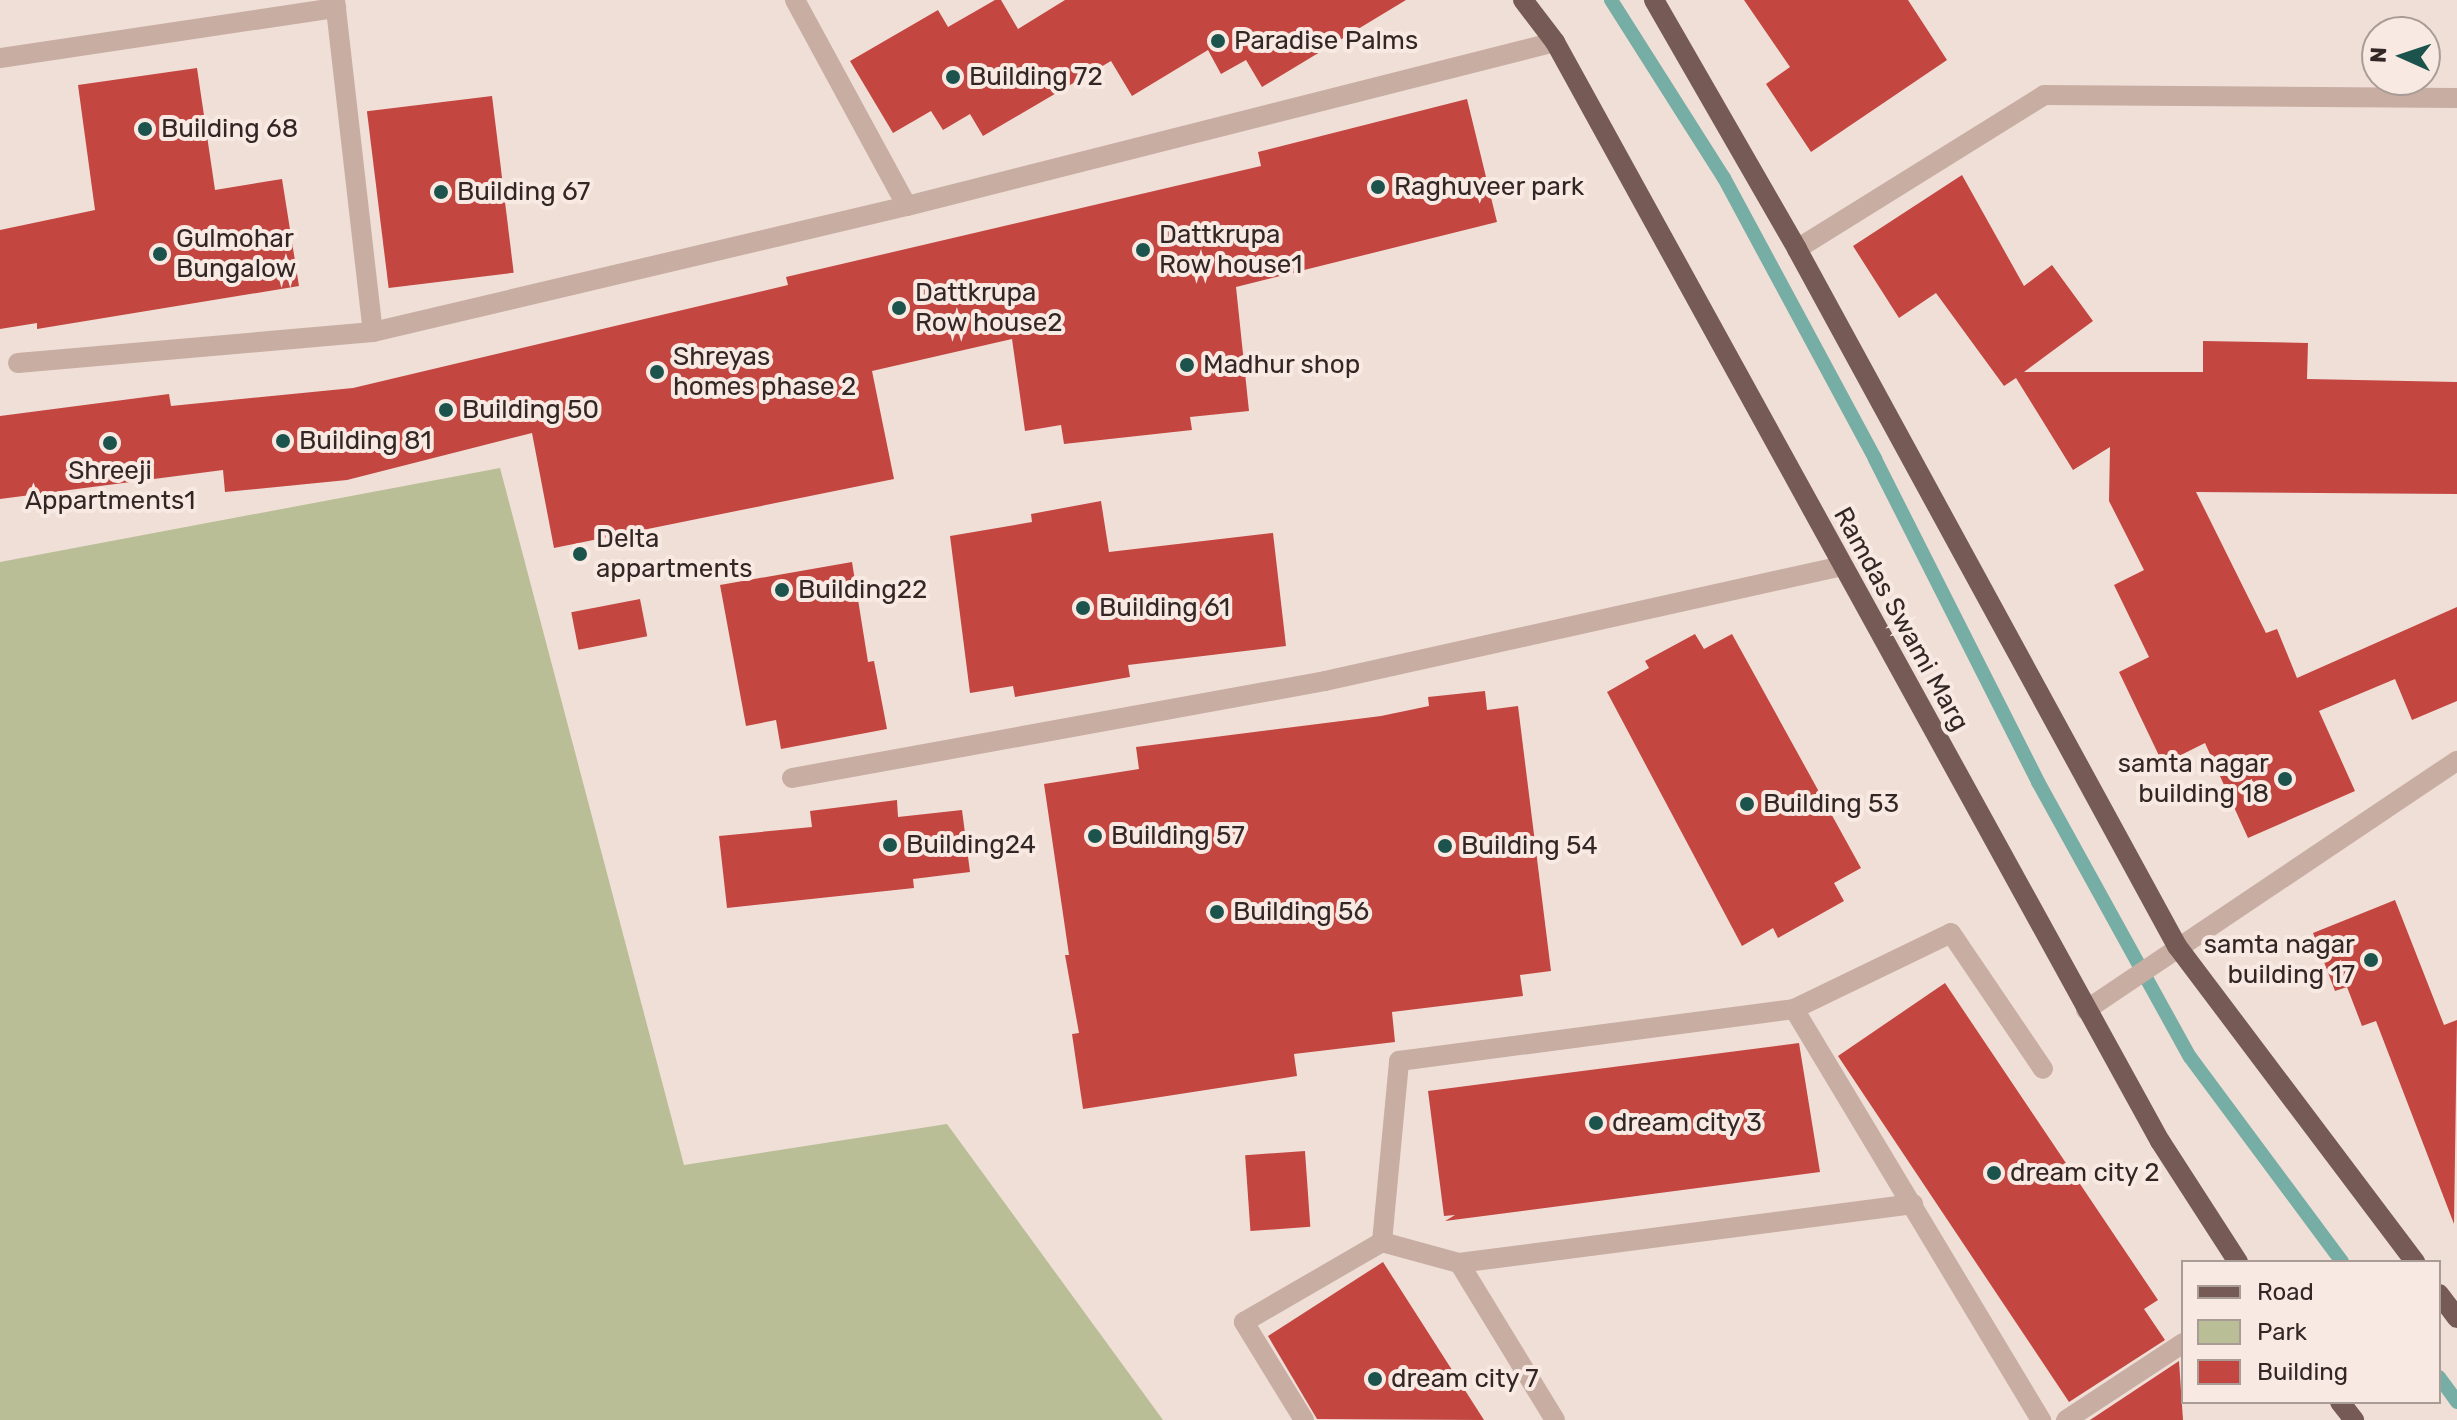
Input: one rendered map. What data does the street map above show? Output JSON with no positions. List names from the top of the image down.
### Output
{
  "streets": {
    "main road": ["Ramdas Swami Marg"]
  },
  "places": [
    "Paradise Palms",
    "Building 72",
    "Building 68",
    "Raghuveer park",
    "Building 67",
    "Dattkrupa Row house1",
    "Gulmohar Bungalow",
    "Dattkrupa Row house2",
    "Madhur shop",
    "Shreyas homes phase 2",
    "Building 50",
    "Building 81",
    "Shreeji Appartments1",
    "Delta appartments",
    "Building22",
    "Building 61",
    "samta nagar building 18",
    "Building 53",
    "Building 57",
    "Building24",
    "Building 54",
    "Building 56",
    "samta nagar building 17",
    "dream city 3",
    "dream city 2",
    "dream city 7"
  ],
  "legend": ["Road", "Park", "Building"],
  "north": "left"
}
